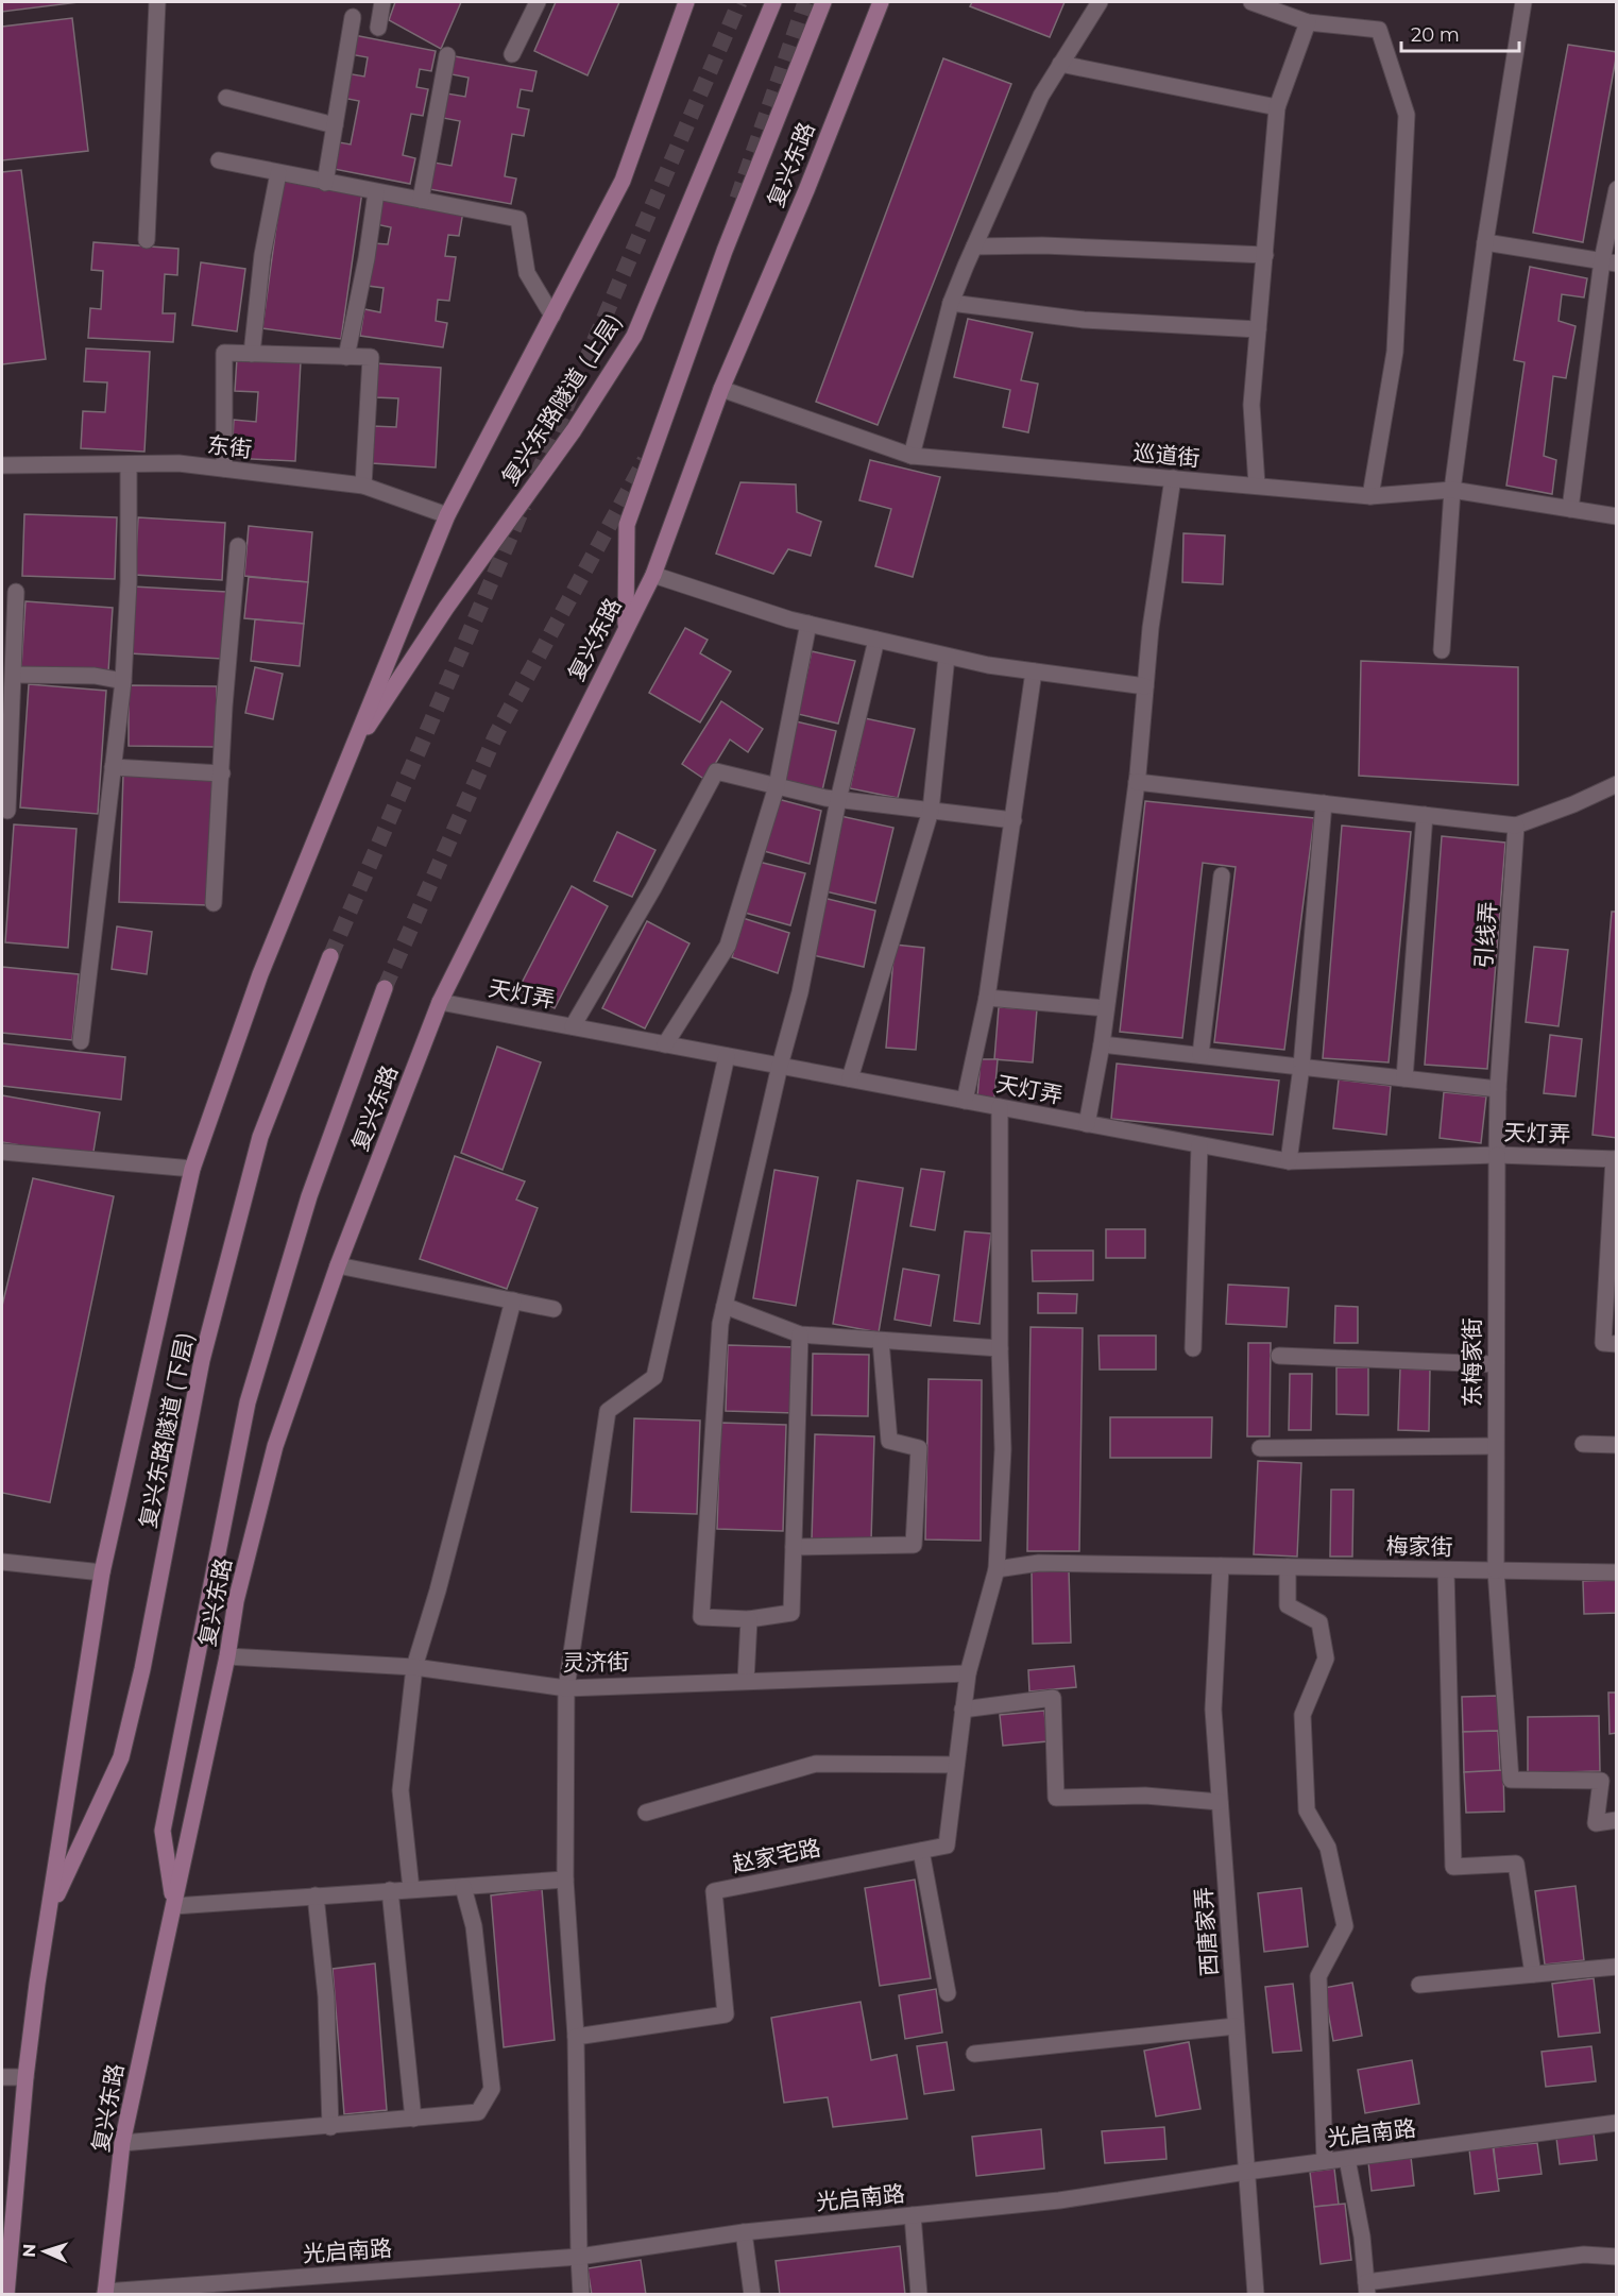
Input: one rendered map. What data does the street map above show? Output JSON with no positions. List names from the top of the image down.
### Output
{
  "streets": {
    "main road": ["复兴东路", "复兴东路隧道 (上层)", "复兴东路隧道 (下层)"],
    "street": [
      "东街",
      "巡道街",
      "引线弄",
      "天灯弄",
      "东梅家街",
      "梅家街",
      "灵济街",
      "赵家宅路",
      "西唐家弄",
      "光启南路"
    ]
  },
  "crossings": [
    ["复兴东路", "巡道街"],
    ["复兴东路", "天灯弄"],
    ["复兴东路", "灵济街"],
    ["复兴东路", "光启南路"],
    ["引线弄", "天灯弄"],
    ["引线弄", "东梅家街"],
    ["天灯弄", "东梅家街"],
    ["天灯弄", "赵家宅路"],
    ["东梅家街", "梅家街"],
    ["梅家街", "赵家宅路"],
    ["梅家街", "西唐家弄"],
    ["灵济街", "赵家宅路"],
    ["西唐家弄", "光启南路"]
  ],
  "scale_bar": "20 m",
  "north": "left"
}
